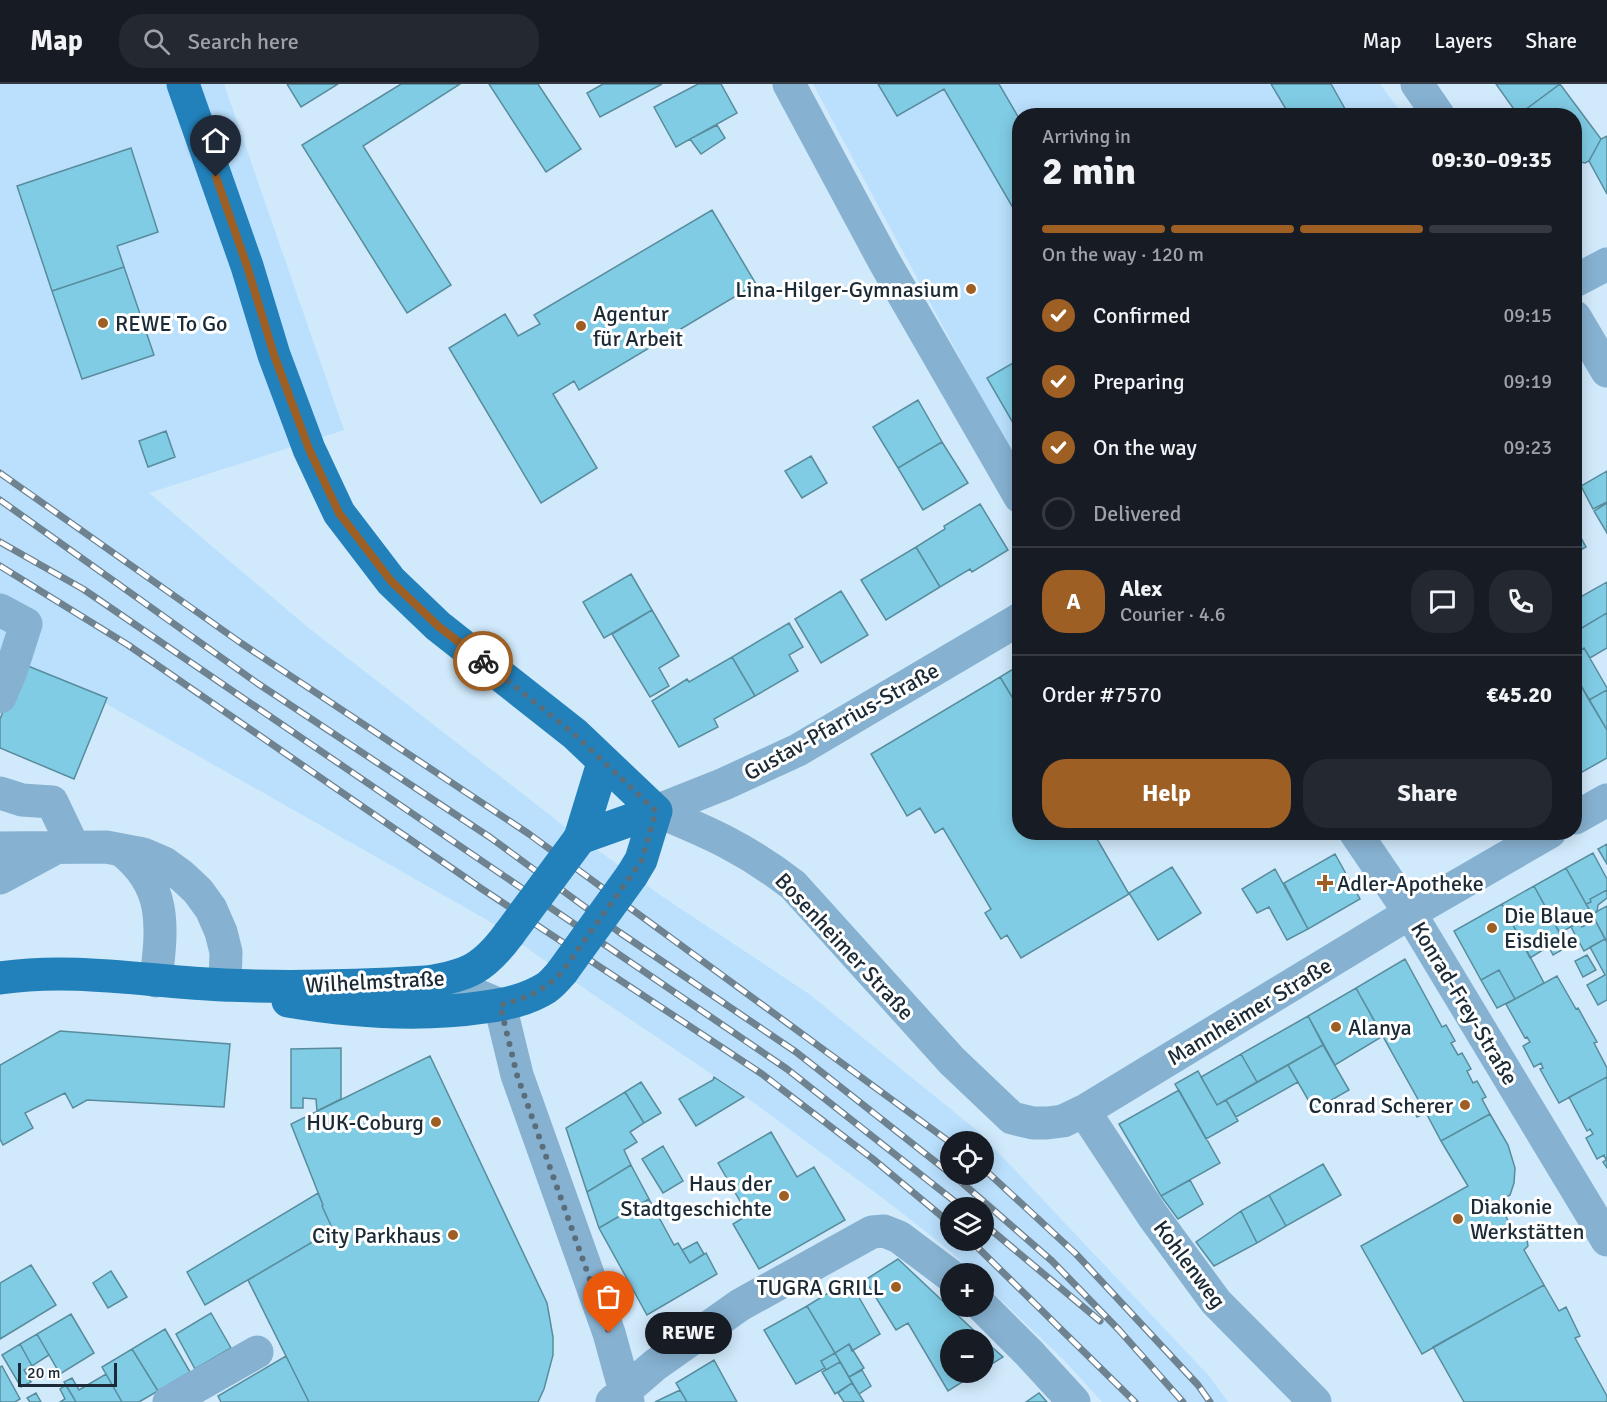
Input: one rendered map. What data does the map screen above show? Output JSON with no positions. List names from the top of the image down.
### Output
{
  "streets": {
    "main road": ["Bosenheimer Straße", "Wilhelmstraße"],
    "street": [
      "Gustav-Pfarrius-Straße",
      "Konrad-Frey-Straße",
      "Mannheimer Straße",
      "Kohlenweg"
    ]
  },
  "crossings": [
    ["Gustav-Pfarrius-Straße", "Bosenheimer Straße"],
    ["Gustav-Pfarrius-Straße", "Wilhelmstraße"],
    ["Bosenheimer Straße", "Wilhelmstraße"],
    ["Bosenheimer Straße", "Mannheimer Straße"],
    ["Konrad-Frey-Straße", "Mannheimer Straße"],
    ["Mannheimer Straße", "Kohlenweg"]
  ],
  "places": {
    "other": [
      "Lina-Hilger-Gymnasium",
      "REWE To Go",
      "Agentur für Arbeit",
      "Die Blaue Eisdiele",
      "Alanya",
      "Conrad Scherer",
      "HUK-Coburg",
      "Haus der Stadtgeschichte",
      "Diakonie Werkstätten",
      "City Parkhaus",
      "TUGRA GRILL",
      "REWE"
    ],
    "health": ["Adler-Apotheke"]
  },
  "scale_bar": "20 m",
  "page": {
    "header": "Map",
    "search": "Search here",
    "nav": ["Map", "Layers", "Share"],
    "heading": ["2 min", "Arriving in", "09:30–09:35"],
    "panel": [
      "Alex",
      "Courier · 4.6",
      "Order #7570",
      "€45.20"
    ],
    "bar": "On the way · 120 m",
    "list": [
      ["Confirmed", "09:15"],
      ["Preparing", "09:19"],
      ["On the way", "09:23"],
      "Delivered"
    ],
    "round": "A",
    "buttons": ["Help", "Share"],
    "map_buttons": ["+", "−"],
    "bubble": "REWE",
    "scale": "20 m"
  }
}
